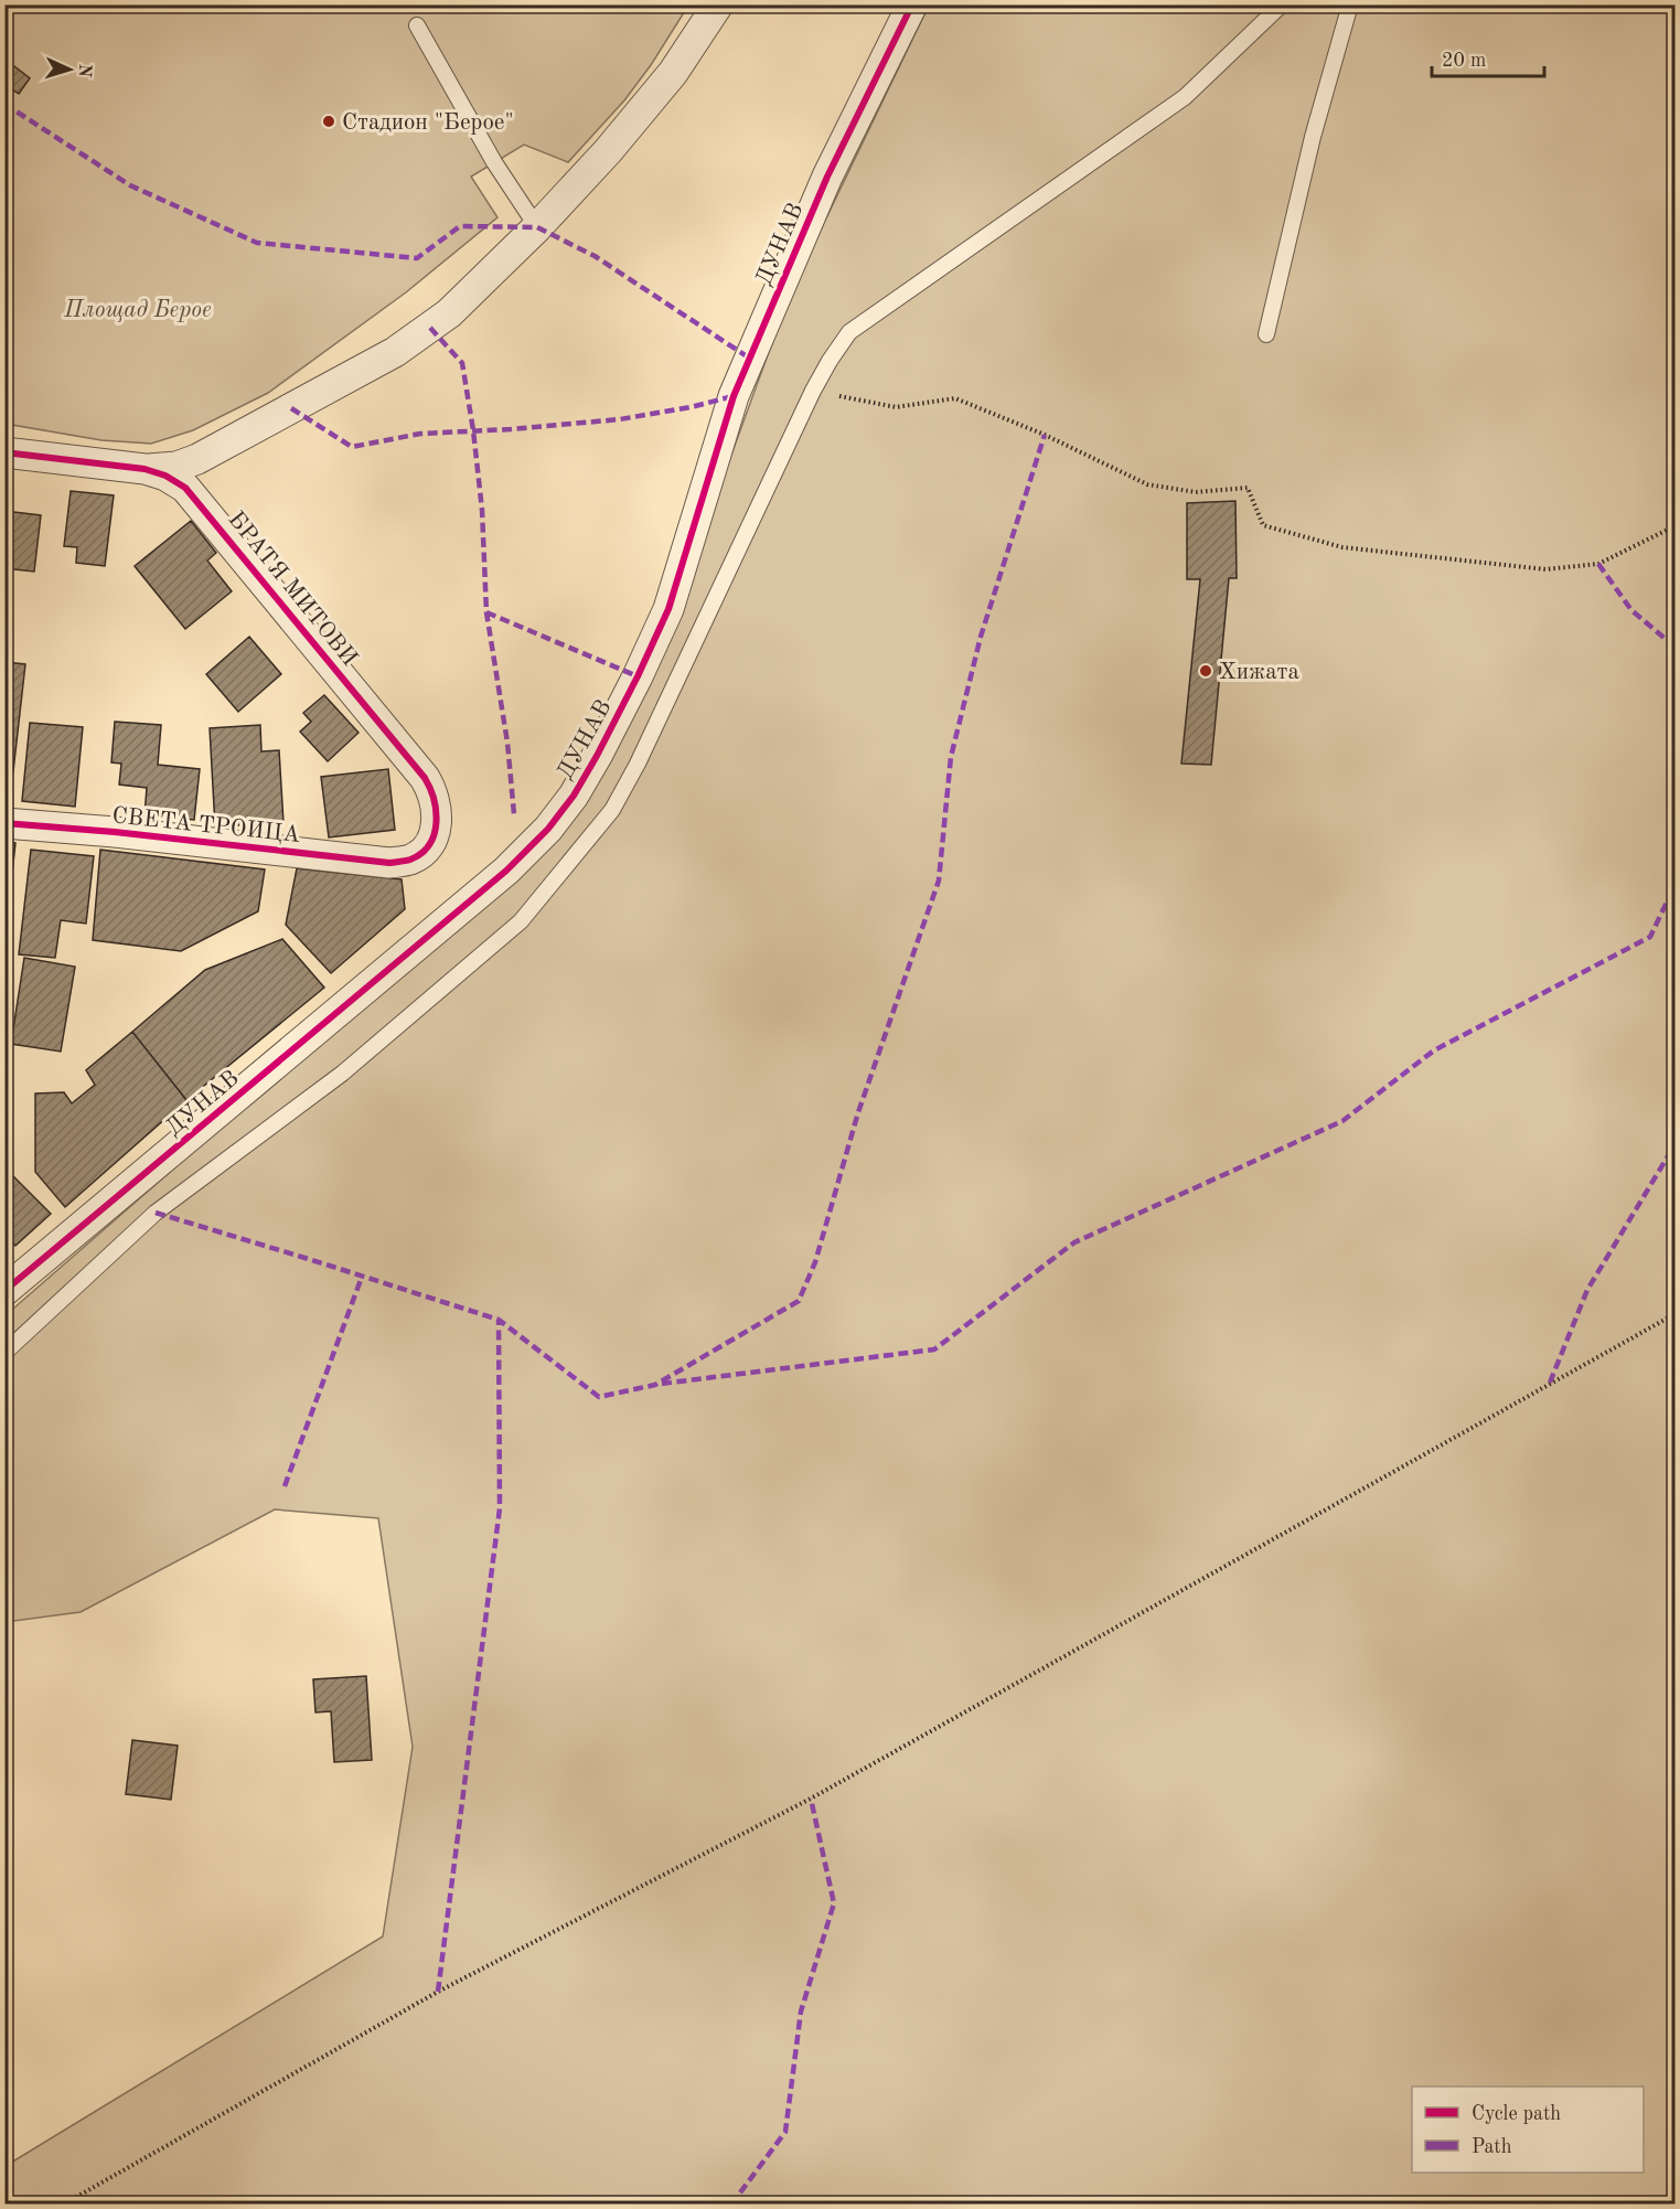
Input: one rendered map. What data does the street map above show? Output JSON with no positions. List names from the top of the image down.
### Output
{
  "streets": {
    "street": ["ДУНАВ", "БРАТЯ МИТОВИ", "СВЕТА ТРОИЦА"]
  },
  "crossings": [
    ["БРАТЯ МИТОВИ", "СВЕТА ТРОИЦА"]
  ],
  "parks": ["Площад Берое"],
  "places": ["Стадион \"Берое\"", "Хижата"],
  "legend": ["Cycle path", "Path"],
  "scale_bar": "20 m",
  "north": "right"
}
